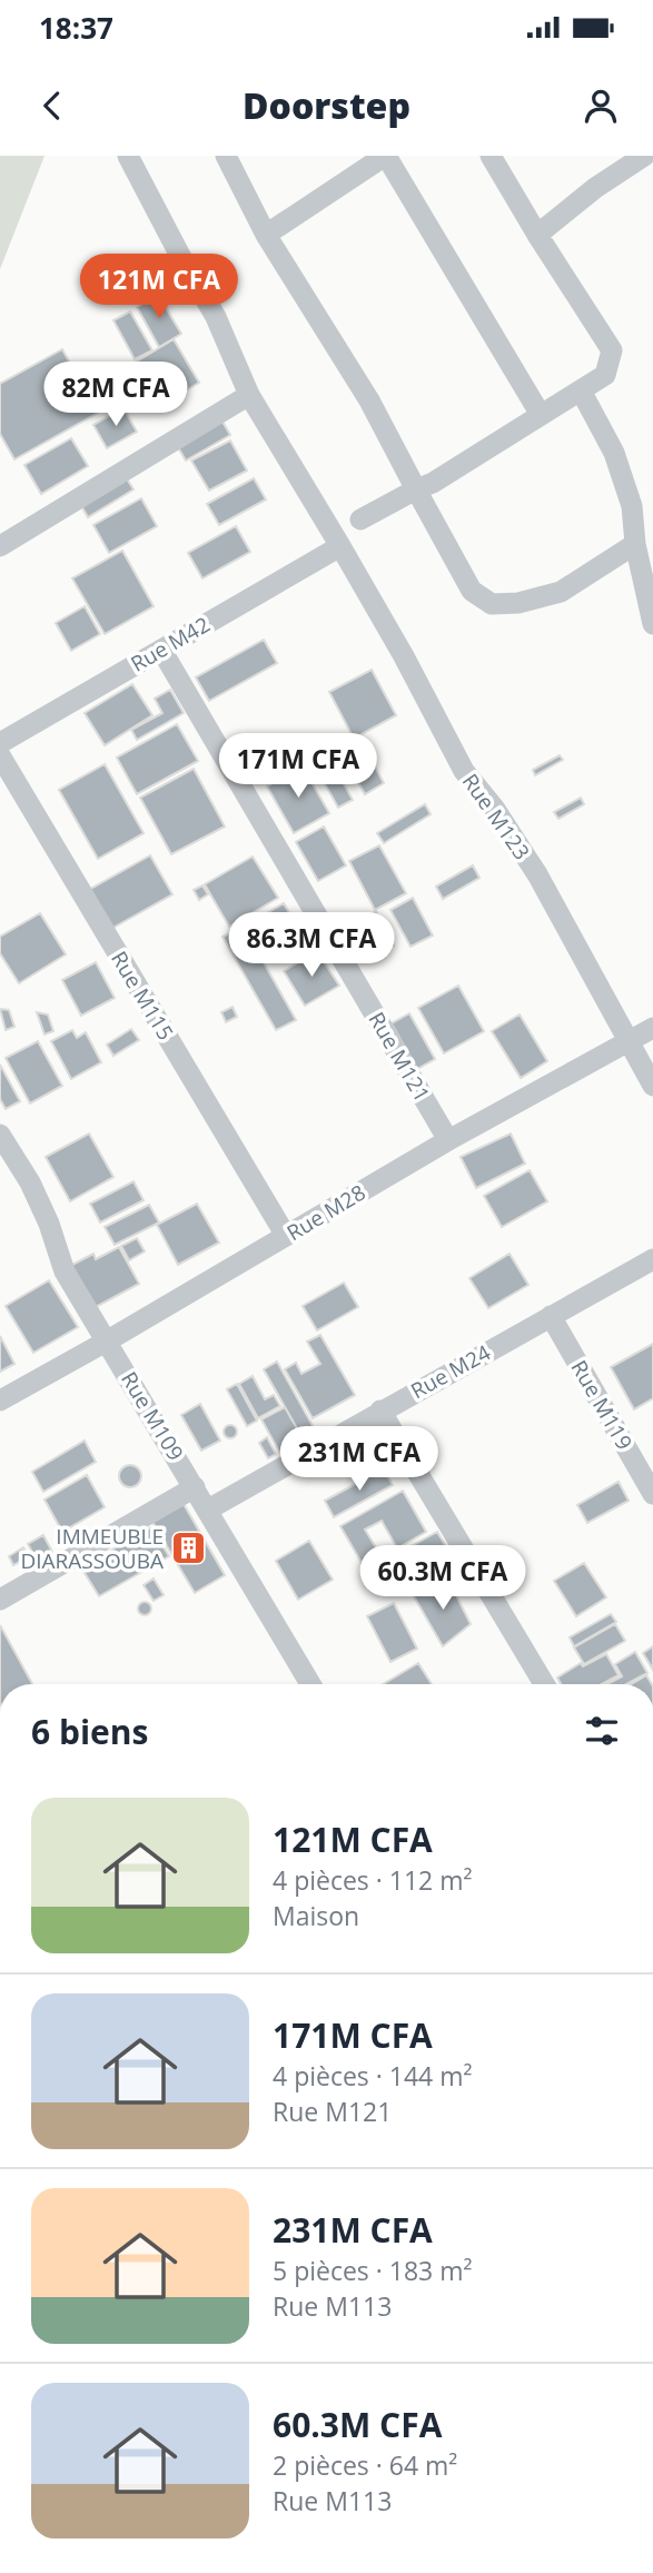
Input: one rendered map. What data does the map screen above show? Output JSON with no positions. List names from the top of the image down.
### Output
{
  "streets": {
    "street": [
      "Rue M42",
      "Rue M123",
      "Rue M115",
      "Rue M121",
      "Rue M28",
      "Rue M24",
      "Rue M119",
      "Rue M109"
    ]
  },
  "crossings": [
    ["Rue M42", "Rue M123"],
    ["Rue M42", "Rue M121"],
    ["Rue M123", "Rue M28"],
    ["Rue M115", "Rue M28"],
    ["Rue M121", "Rue M28"],
    ["Rue M28", "Rue M109"],
    ["Rue M24", "Rue M119"],
    ["Rue M24", "Rue M109"]
  ],
  "places": {
    "building": ["IMMEUBLE DIARASSOUBA"]
  },
  "page": {
    "status": "18:37",
    "header": "Doorstep",
    "price": [
      "121M CFA",
      "82M CFA",
      "171M CFA",
      "86.3M CFA",
      "231M CFA",
      "60.3M CFA"
    ],
    "heading": "6 biens",
    "list": [
      {
        "name": "121M CFA",
        "note": "4 pièces · 112 m² · Maison"
      },
      {
        "name": "171M CFA",
        "note": "4 pièces · 144 m² · Rue M121"
      },
      {
        "name": "231M CFA",
        "note": "5 pièces · 183 m² · Rue M113"
      },
      {
        "name": "60.3M CFA",
        "note": "2 pièces · 64 m² · Rue M113"
      }
    ]
  }
}
